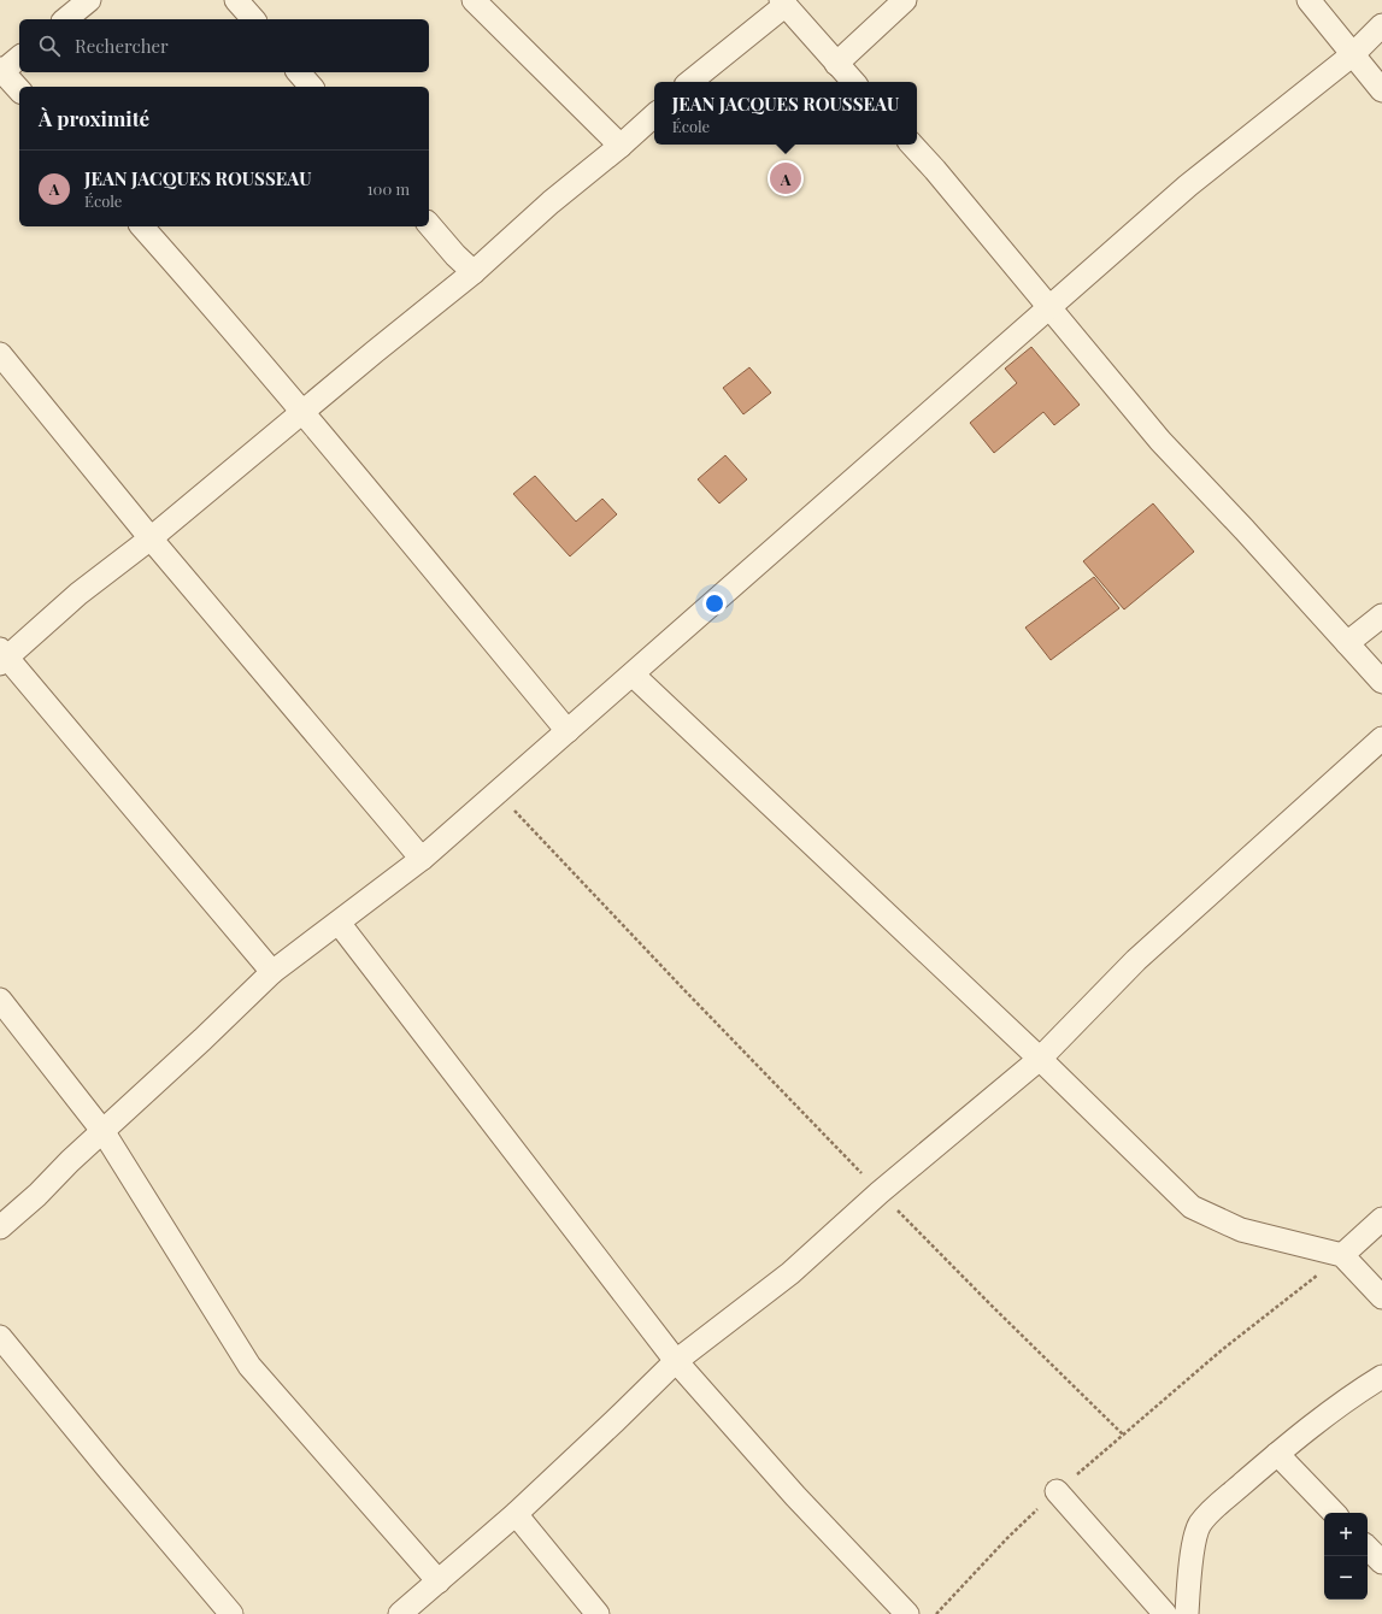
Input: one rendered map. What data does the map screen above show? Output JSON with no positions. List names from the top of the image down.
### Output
{
  "page": {
    "search": "Rechercher",
    "popup": ["JEAN JACQUES ROUSSEAU", "École"],
    "heading": "À proximité",
    "list": [
      {
        "mark": "A",
        "name": "JEAN JACQUES ROUSSEAU",
        "note": "École",
        "value": "100 m"
      }
    ],
    "pins": "A",
    "map_buttons": ["+", "−"]
  }
}
